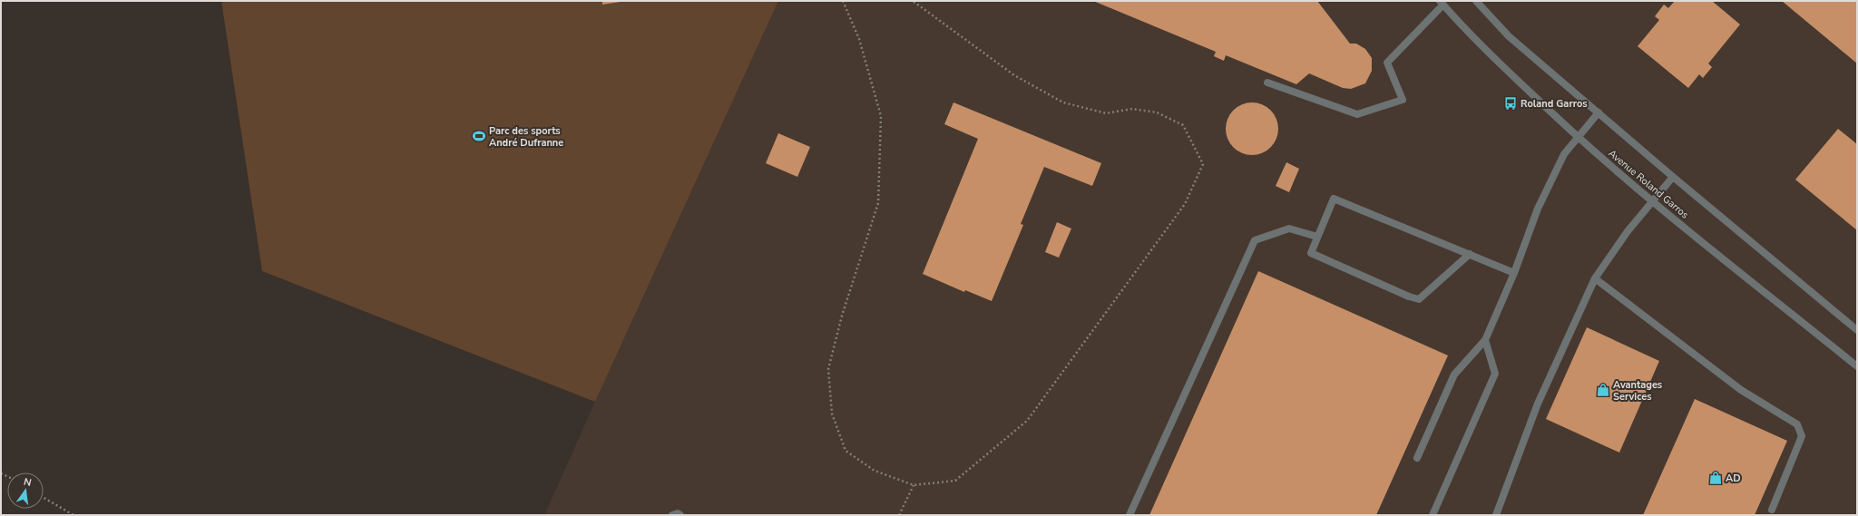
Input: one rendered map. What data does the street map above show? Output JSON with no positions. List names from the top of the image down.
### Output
{
  "streets": {
    "street": ["Avenue Roland Garros"]
  },
  "places": {
    "bus stop": ["Roland Garros"],
    "sports": ["Parc des sports André Dufranne"],
    "shop": ["Avantages Services", "AD"]
  },
  "north": "top"
}
